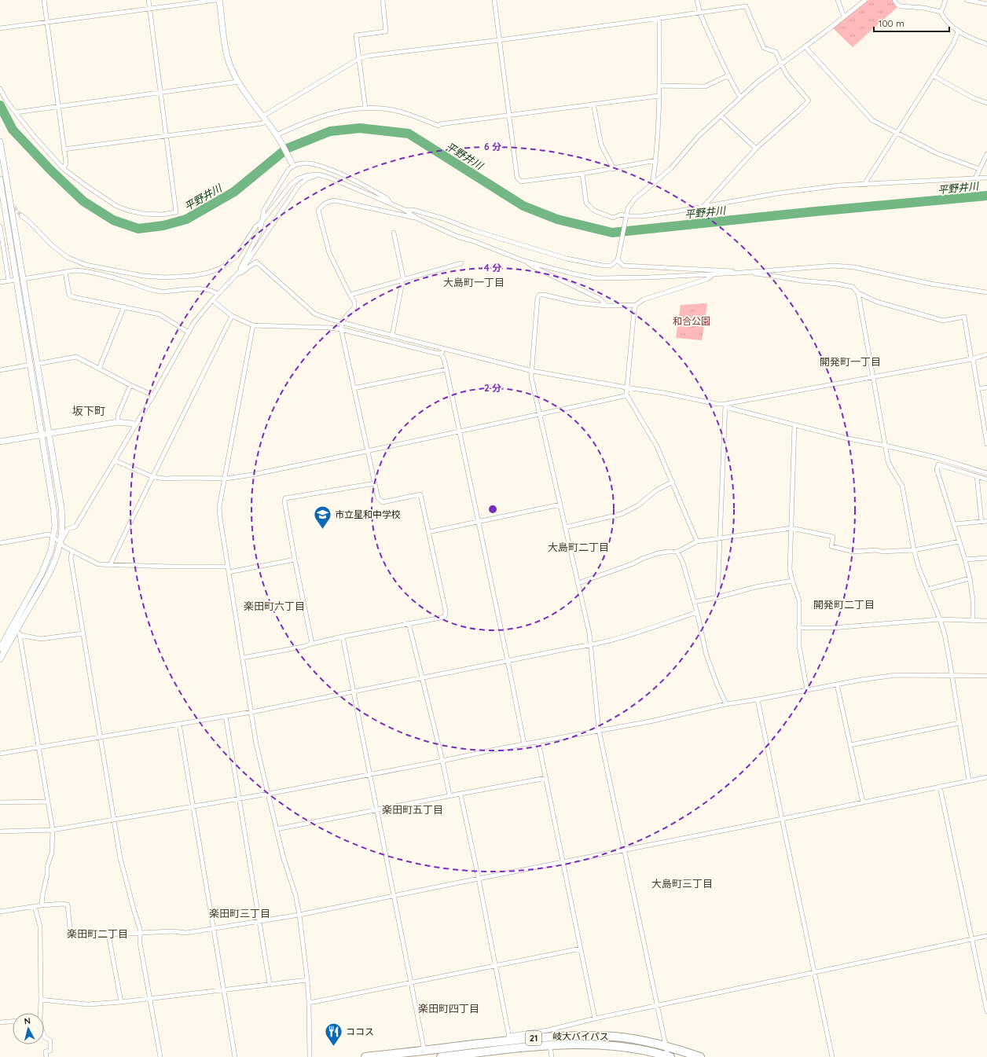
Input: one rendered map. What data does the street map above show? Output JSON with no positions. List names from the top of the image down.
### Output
{
  "streets": {
    "highway": ["岐大バイパス", "21"]
  },
  "districts": [
    "大島町一丁目",
    "開発町一丁目",
    "坂下町",
    "大島町二丁目",
    "開発町二丁目",
    "楽田町六丁目",
    "楽田町五丁目",
    "大島町三丁目",
    "楽田町三丁目",
    "楽田町二丁目",
    "楽田町四丁目"
  ],
  "water": ["平野井川"],
  "parks": ["和合公園"],
  "places": {
    "school or university": ["市立星和中学校"],
    "restaurant": ["ココス"]
  },
  "scale_bar": "100 m",
  "north": "top",
  "rings": ["6 分", "4 分", "2 分"]
}
